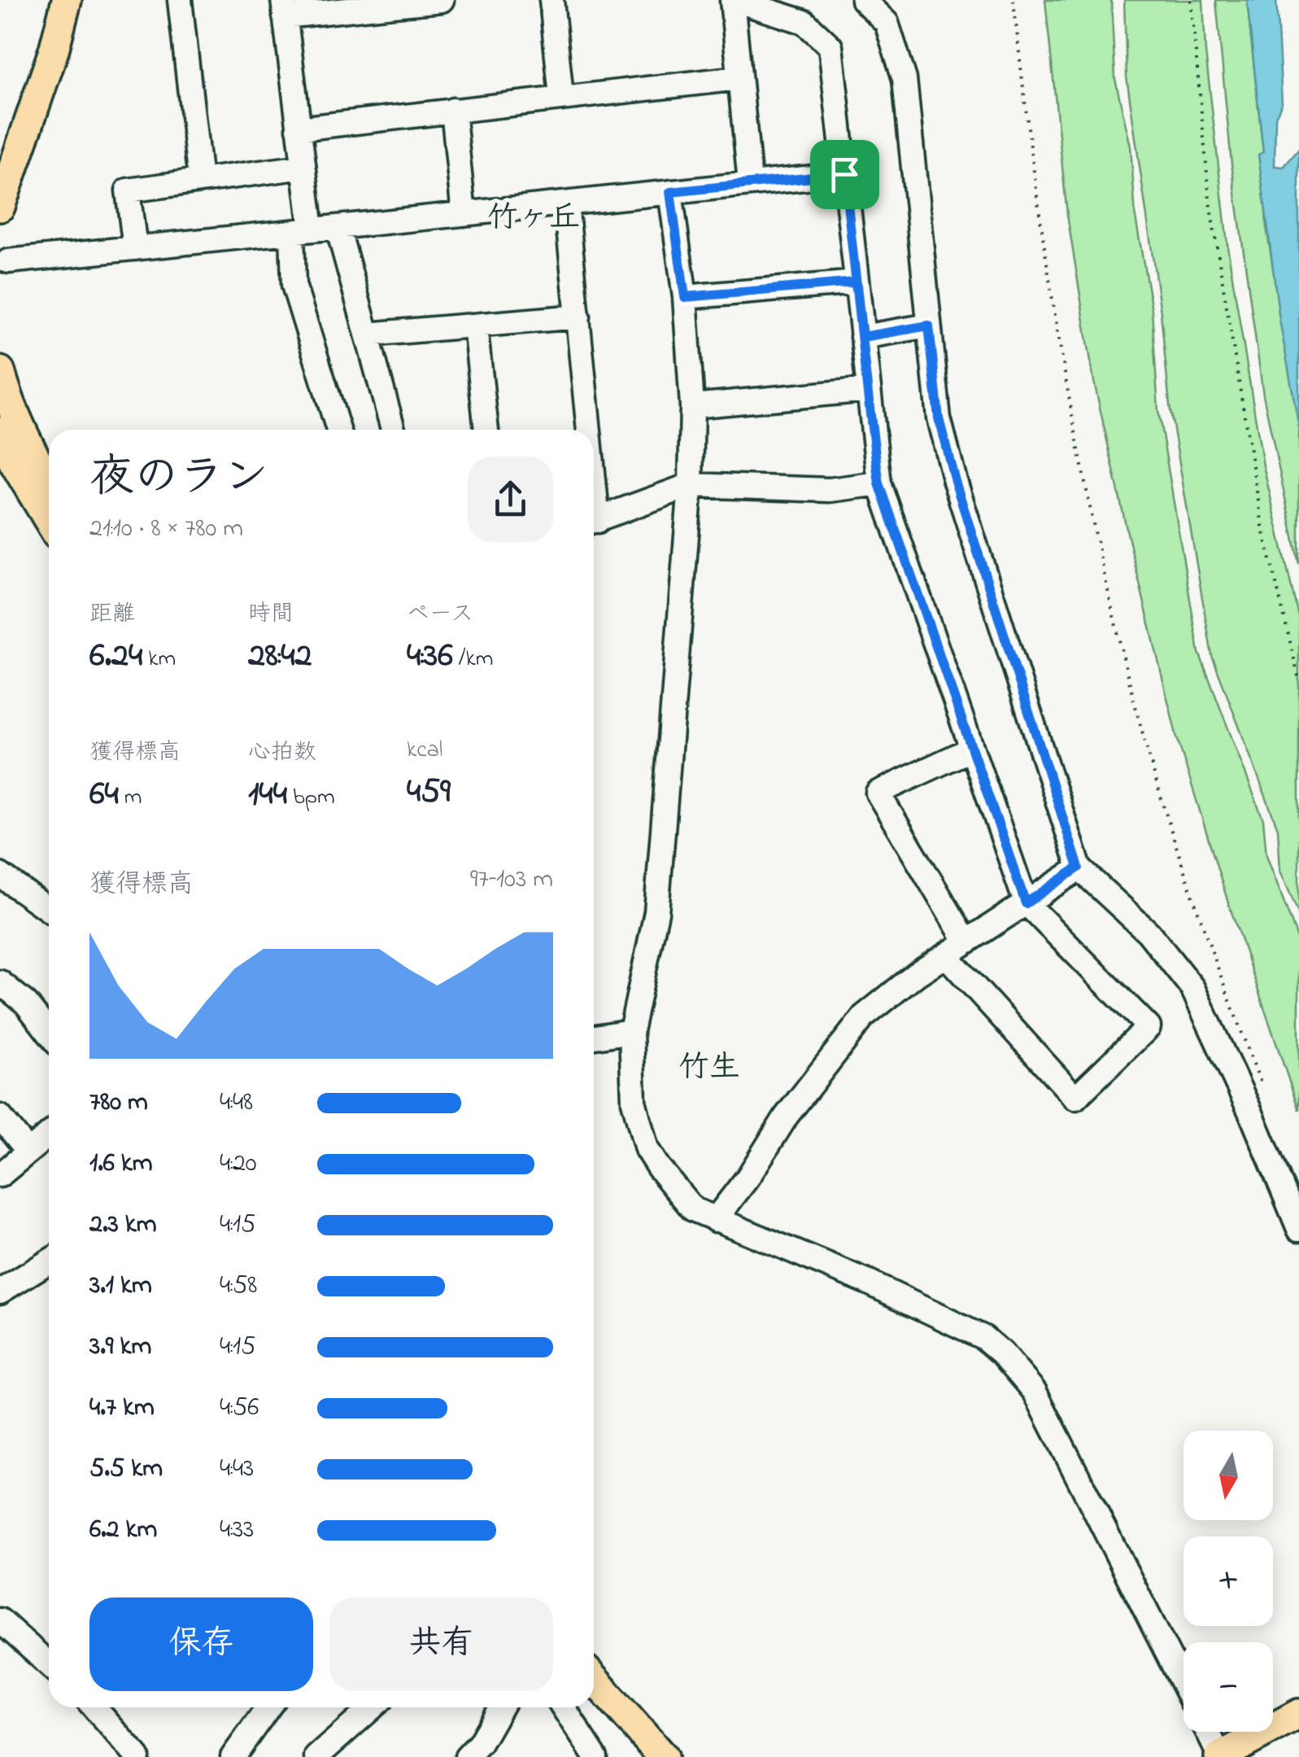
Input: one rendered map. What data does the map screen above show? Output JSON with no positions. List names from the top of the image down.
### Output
{
  "districts": ["竹ヶ丘", "竹生"],
  "north": "bottom",
  "page": {
    "heading": ["夜のラン", "21:10 · 8 × 780 m"],
    "stats": [
      ["距離", "6.24 km"],
      ["時間", "28:42"],
      ["ペース", "4:36 /km"],
      ["獲得標高", "64 m"],
      ["心拍数", "144 bpm"],
      ["kcal", "459"]
    ],
    "chart": ["獲得標高", "97–103 m"],
    "list": [
      {
        "name": "780 m",
        "note": "4:48"
      },
      {
        "name": "1.6 km",
        "note": "4:20"
      },
      {
        "name": "2.3 km",
        "note": "4:15"
      },
      {
        "name": "3.1 km",
        "note": "4:58"
      },
      {
        "name": "3.9 km",
        "note": "4:15"
      },
      {
        "name": "4.7 km",
        "note": "4:56"
      },
      {
        "name": "5.5 km",
        "note": "4:43"
      },
      {
        "name": "6.2 km",
        "note": "4:33"
      }
    ],
    "map_buttons": ["+", "−"],
    "buttons": ["保存", "共有"]
  }
}
